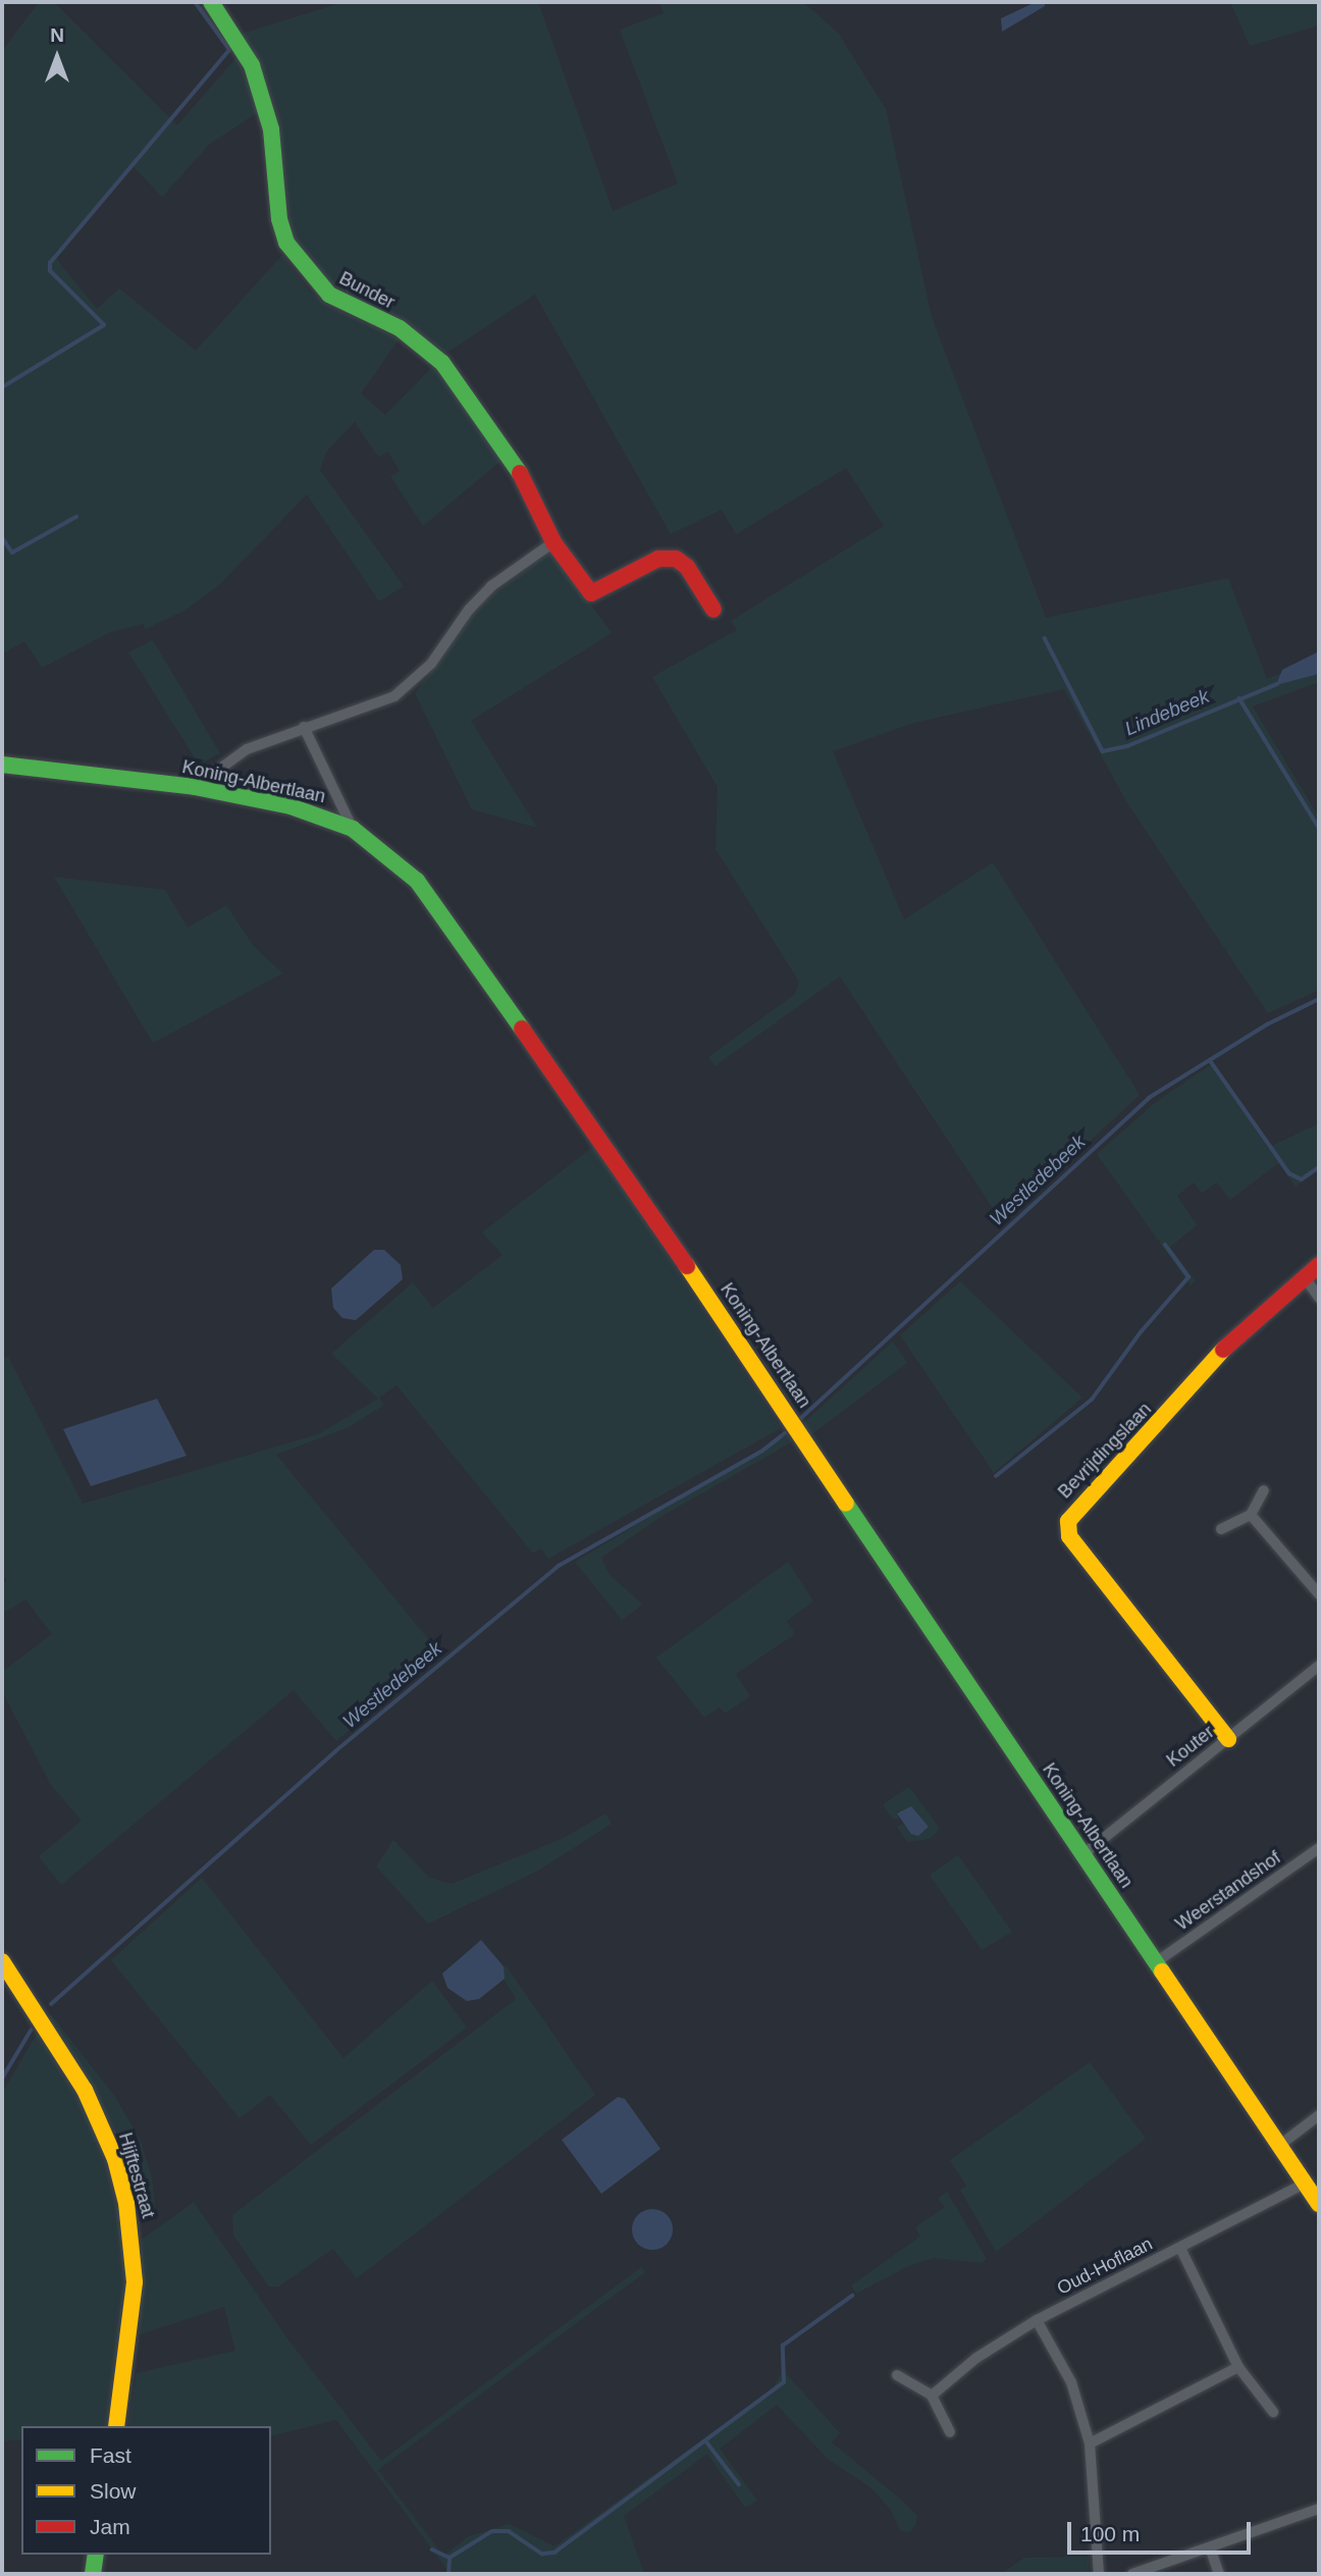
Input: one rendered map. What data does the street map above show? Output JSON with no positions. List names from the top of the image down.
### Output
{
  "streets": {
    "street": [
      "Bunder",
      "Koning-Albertlaan",
      "Bevrijdingslaan",
      "Kouter",
      "Weerstandshof",
      "Hijftestraat",
      "Oud-Hoflaan"
    ]
  },
  "crossings": [
    ["Koning-Albertlaan", "Kouter"],
    ["Koning-Albertlaan", "Weerstandshof"],
    ["Koning-Albertlaan", "Oud-Hoflaan"],
    ["Bevrijdingslaan", "Kouter"]
  ],
  "water": ["Lindebeek", "Westledebeek"],
  "legend": ["Fast", "Slow", "Jam"],
  "scale_bar": "100 m",
  "north": "top"
}
